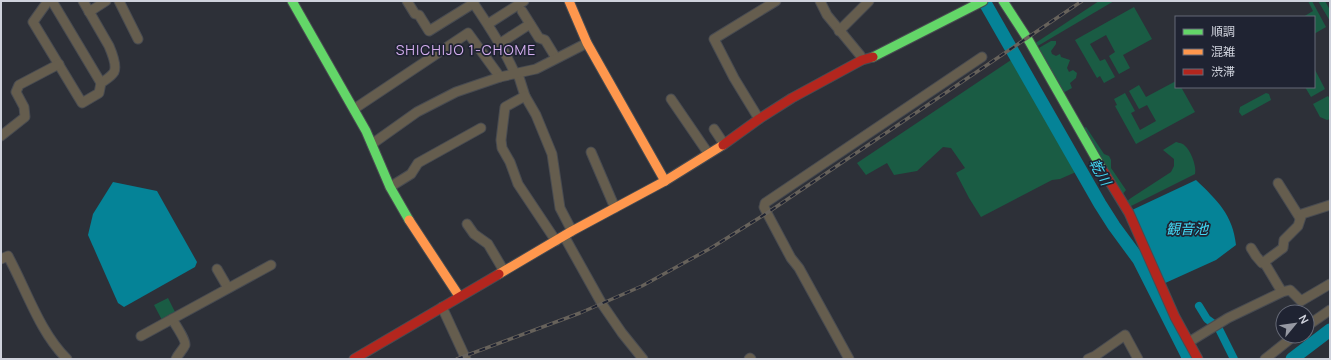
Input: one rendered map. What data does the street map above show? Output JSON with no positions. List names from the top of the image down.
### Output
{
  "districts": ["SHICHIJO 1-CHOME"],
  "water": ["乾川", "観音池"],
  "legend": ["順調", "混雑", "渋滞"],
  "north": "top right"
}
